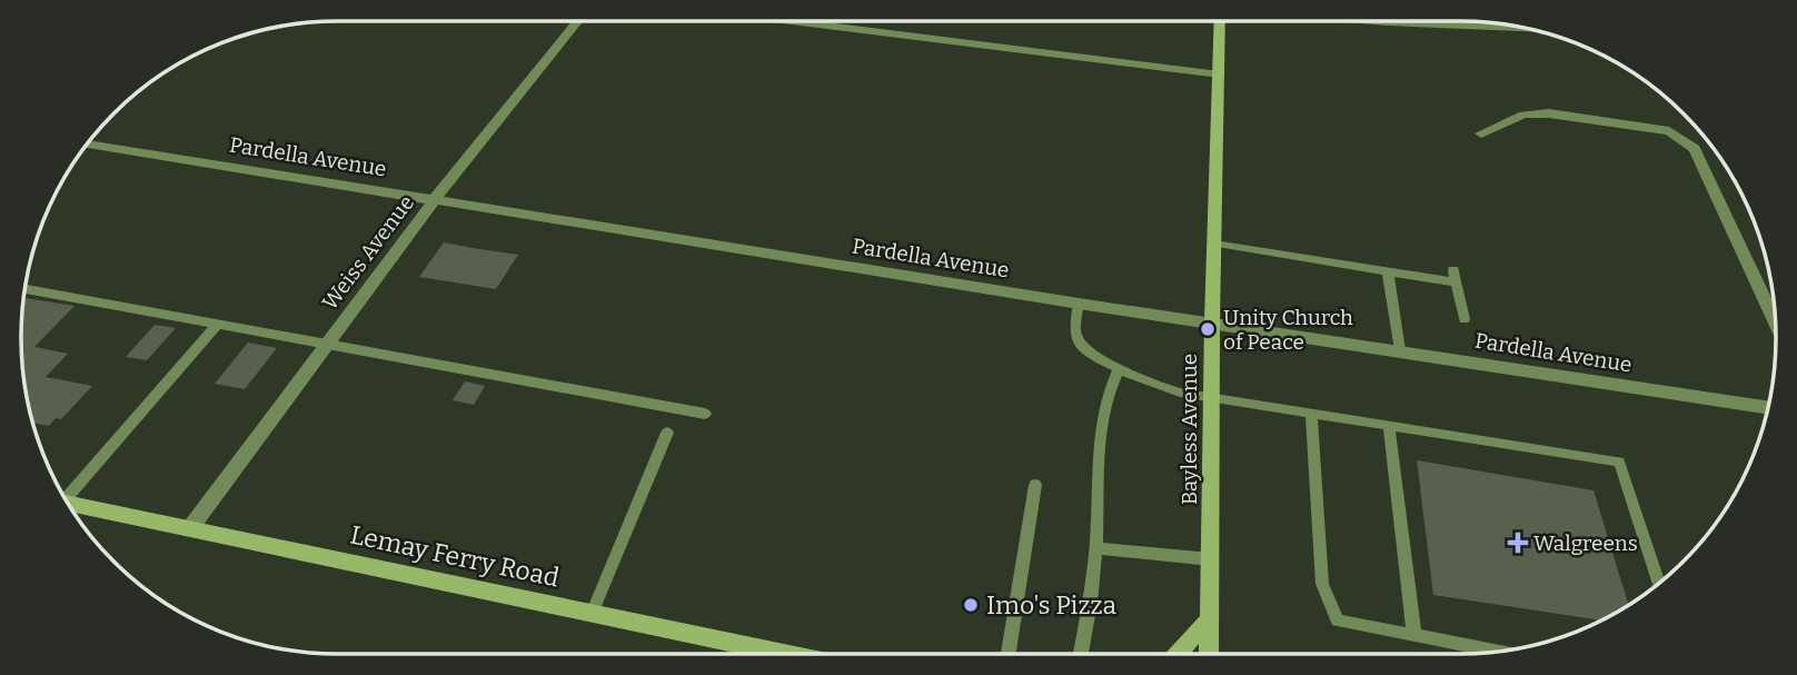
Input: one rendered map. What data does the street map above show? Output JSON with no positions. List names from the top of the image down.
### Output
{
  "streets": {
    "main road": ["Bayless Avenue", "Lemay Ferry Road"],
    "street": ["Pardella Avenue", "Weiss Avenue"]
  },
  "crossings": [
    ["Pardella Avenue", "Weiss Avenue"],
    ["Pardella Avenue", "Bayless Avenue"],
    ["Weiss Avenue", "Lemay Ferry Road"]
  ],
  "places": {
    "other": ["Unity Church of Peace", "Imo's Pizza"],
    "health": ["Walgreens"]
  }
}
